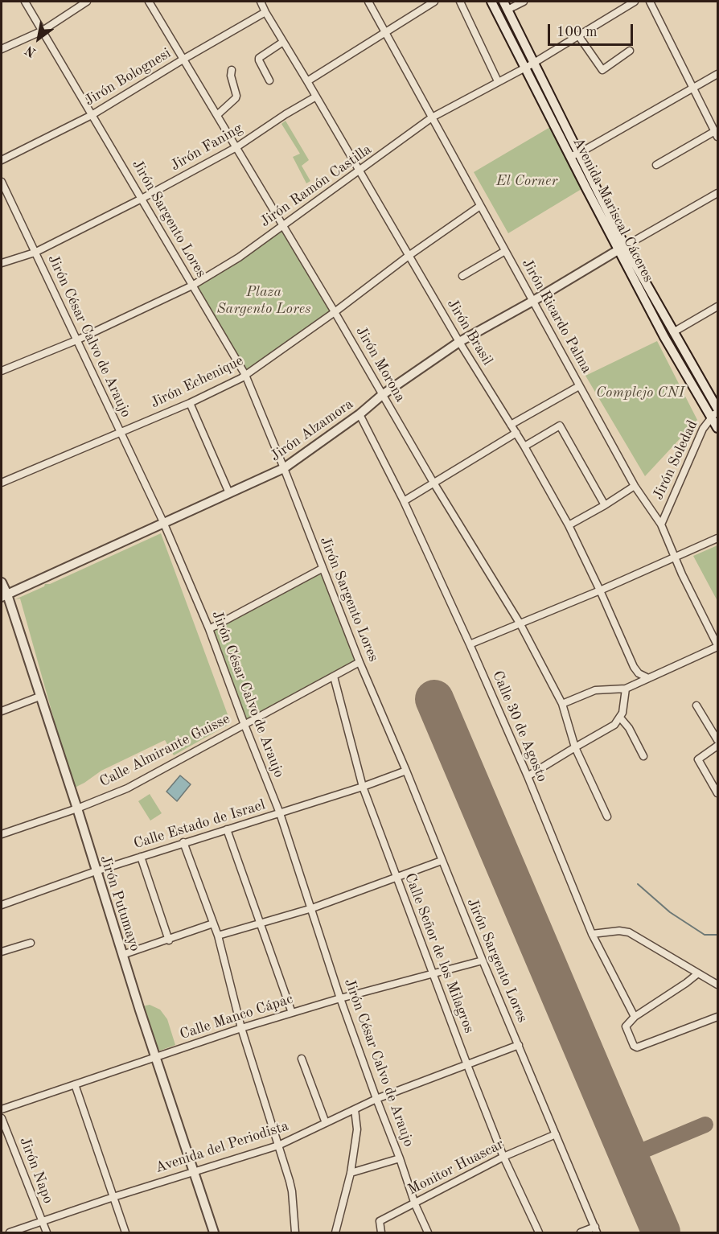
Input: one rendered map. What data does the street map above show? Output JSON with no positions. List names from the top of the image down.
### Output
{
  "streets": {
    "street": [
      "Jirón Bolognesi",
      "Jirón Faning",
      "Jirón Ramón Castilla",
      "Avenida Mariscal Cáceres",
      "Jirón Sargento Lores",
      "Jirón Ricardo Palma",
      "Jirón Brasil",
      "Jirón César Calvo de Araujo",
      "Jirón Morona",
      "Jirón Echenique",
      "Jirón Alzamora",
      "Jirón Soledad",
      "Calle 30 de Agosto",
      "Calle Almirante Guisse",
      "Calle Estado de Israel",
      "Jirón Putumayo",
      "Calle Señor de los Milagros",
      "Calle Manco Cápac",
      "Avenida del Periodista",
      "Monitor Huascar",
      "Jirón Napo"
    ]
  },
  "crossings": [
    ["Jirón Bolognesi", "Jirón Sargento Lores"],
    ["Jirón Bolognesi", "Jirón Brasil"],
    ["Jirón Bolognesi", "Jirón Morona"],
    ["Jirón Faning", "Jirón Sargento Lores"],
    ["Jirón Faning", "Jirón Brasil"],
    ["Jirón Faning", "Jirón César Calvo de Araujo"],
    ["Jirón Faning", "Jirón Morona"],
    ["Jirón Ramón Castilla", "Avenida Mariscal Cáceres"],
    ["Jirón Ramón Castilla", "Jirón Sargento Lores"],
    ["Jirón Ramón Castilla", "Jirón Ricardo Palma"],
    ["Jirón Ramón Castilla", "Jirón Brasil"],
    ["Jirón Ramón Castilla", "Jirón César Calvo de Araujo"],
    ["Jirón Ramón Castilla", "Jirón Morona"],
    ["Avenida Mariscal Cáceres", "Jirón Alzamora"],
    ["Avenida Mariscal Cáceres", "Jirón Soledad"],
    ["Jirón Sargento Lores", "Jirón Echenique"],
    ["Jirón Sargento Lores", "Jirón Alzamora"],
    ["Jirón Sargento Lores", "Calle Almirante Guisse"],
    ["Jirón Sargento Lores", "Calle Estado de Israel"],
    ["Jirón Sargento Lores", "Calle Manco Cápac"],
    ["Jirón Sargento Lores", "Avenida del Periodista"],
    ["Jirón Sargento Lores", "Monitor Huascar"],
    ["Jirón Ricardo Palma", "Jirón Echenique"],
    ["Jirón Ricardo Palma", "Jirón Alzamora"],
    ["Jirón Ricardo Palma", "Jirón Soledad"],
    ["Jirón Brasil", "Jirón Echenique"],
    ["Jirón Brasil", "Jirón Alzamora"],
    ["Jirón César Calvo de Araujo", "Jirón Echenique"],
    ["Jirón César Calvo de Araujo", "Jirón Alzamora"],
    ["Jirón César Calvo de Araujo", "Calle Almirante Guisse"],
    ["Jirón César Calvo de Araujo", "Calle Estado de Israel"],
    ["Jirón César Calvo de Araujo", "Calle Manco Cápac"],
    ["Jirón César Calvo de Araujo", "Avenida del Periodista"],
    ["Jirón César Calvo de Araujo", "Monitor Huascar"],
    ["Jirón Morona", "Jirón Echenique"],
    ["Jirón Morona", "Jirón Alzamora"],
    ["Jirón Alzamora", "Calle 30 de Agosto"],
    ["Jirón Alzamora", "Jirón Putumayo"],
    ["Calle Almirante Guisse", "Jirón Putumayo"],
    ["Calle Almirante Guisse", "Calle Señor de los Milagros"],
    ["Calle Estado de Israel", "Jirón Putumayo"],
    ["Calle Estado de Israel", "Calle Señor de los Milagros"],
    ["Jirón Putumayo", "Calle Manco Cápac"],
    ["Jirón Putumayo", "Avenida del Periodista"],
    ["Calle Señor de los Milagros", "Calle Manco Cápac"],
    ["Calle Señor de los Milagros", "Avenida del Periodista"],
    ["Calle Señor de los Milagros", "Monitor Huascar"],
    ["Avenida del Periodista", "Jirón Napo"]
  ],
  "parks": ["El Corner", "Plaza Sargento Lores", "Complejo CNI"],
  "scale_bar": "100 m",
  "north": "bottom left"
}
